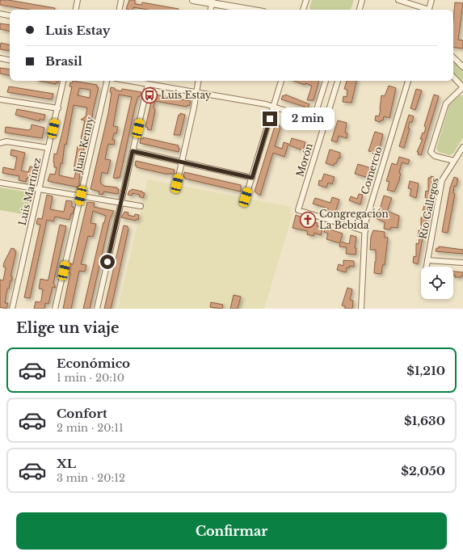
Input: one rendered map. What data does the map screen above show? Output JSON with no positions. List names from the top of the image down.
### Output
{
  "streets": {
    "street": [
      "Juan Kenny",
      "Morón",
      "Comercio",
      "Luis Martínez",
      "Río Gallegos"
    ]
  },
  "crossings": [
    ["Morón", "Comercio"]
  ],
  "places": {
    "bus stop": ["Luis Estay"],
    "church": ["Congregación La Bebida"]
  },
  "page": {
    "banner": ["Luis Estay", "Brasil"],
    "bubble": "2 min",
    "heading": "Elige un viaje",
    "list": [
      {
        "name": "Económico",
        "note": "1 min · 20:10",
        "value": "$1,210"
      },
      {
        "name": "Confort",
        "note": "2 min · 20:11",
        "value": "$1,630"
      },
      {
        "name": "XL",
        "note": "3 min · 20:12",
        "value": "$2,050"
      }
    ],
    "buttons": "Confirmar"
  }
}
